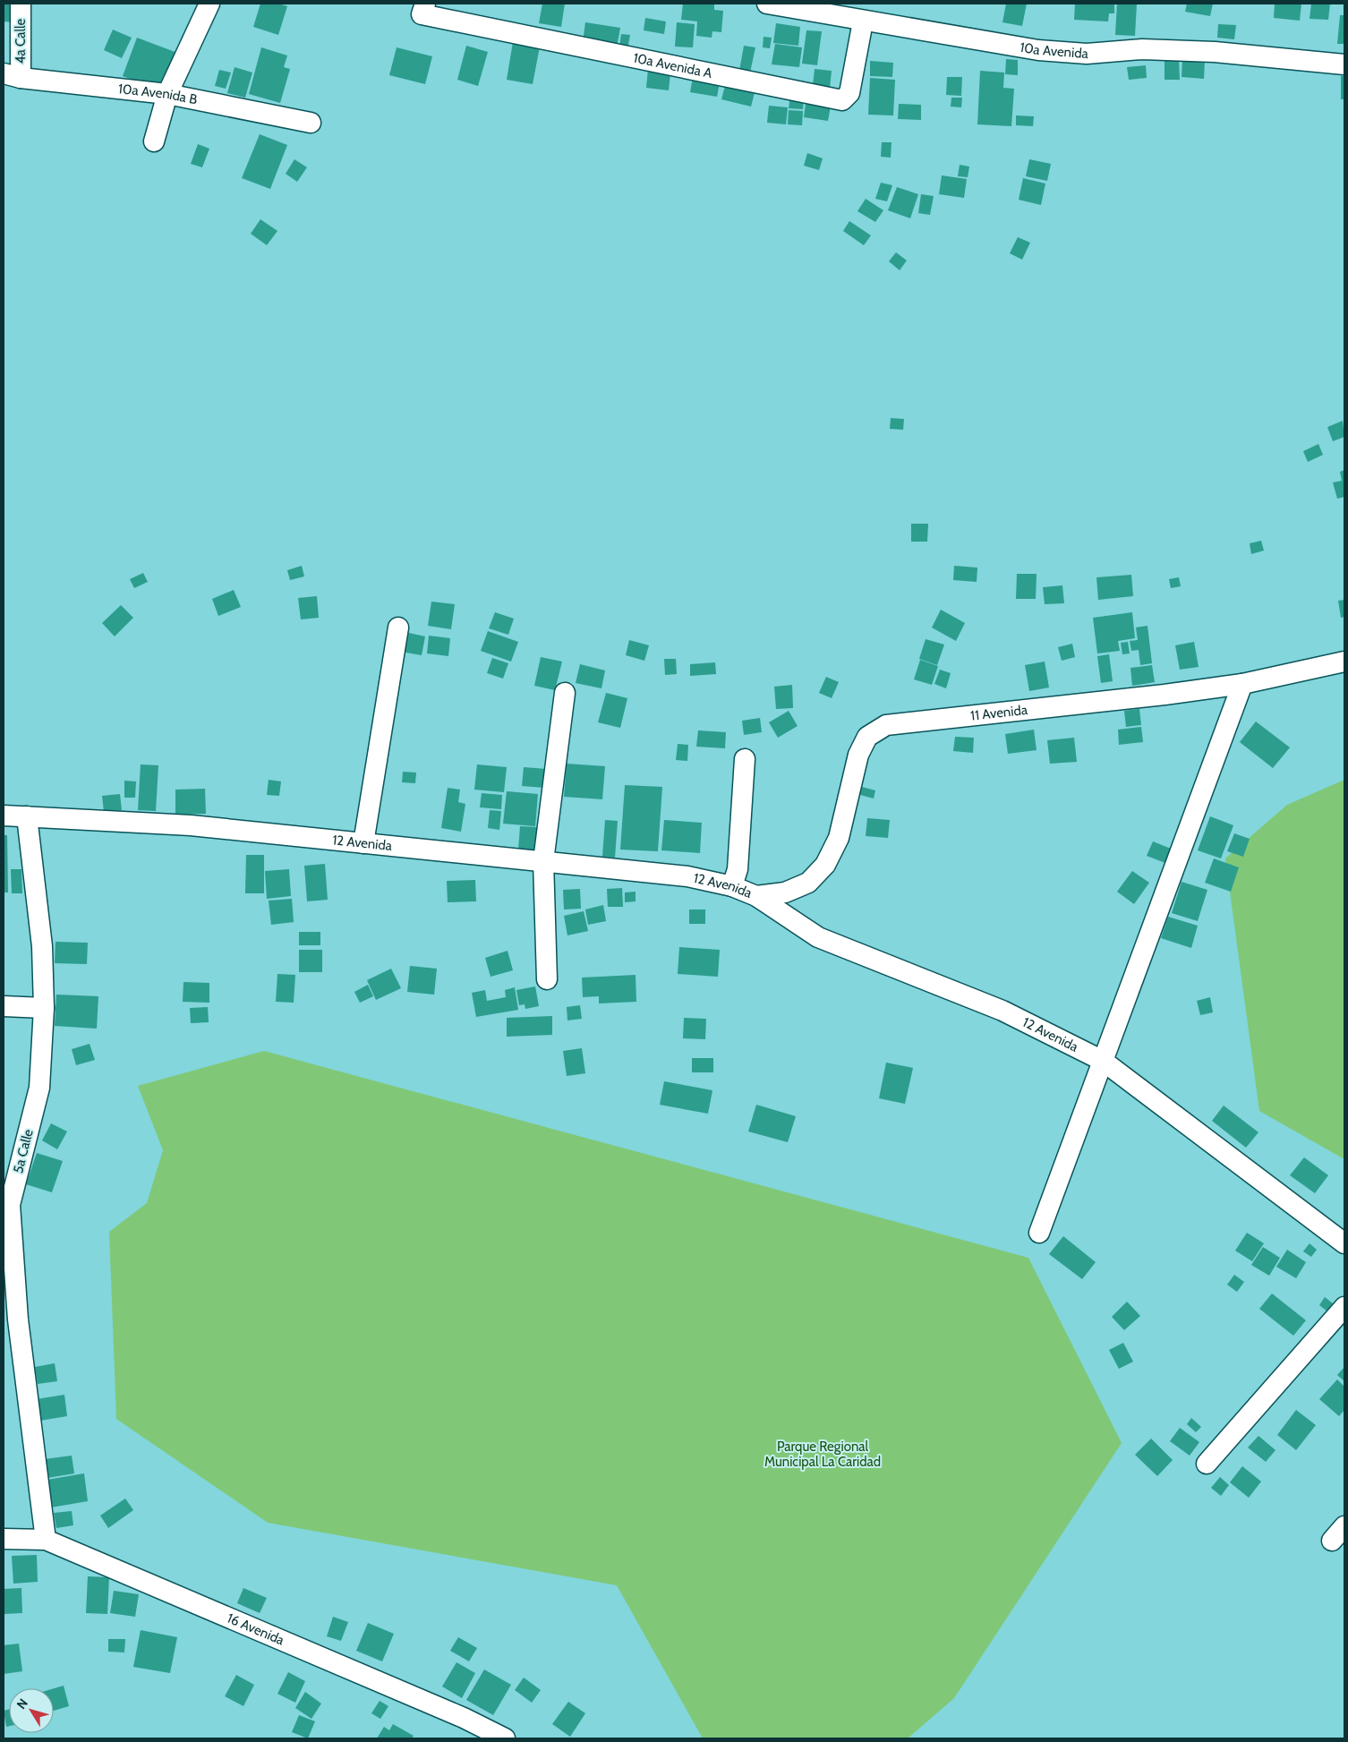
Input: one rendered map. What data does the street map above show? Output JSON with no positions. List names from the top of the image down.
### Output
{
  "streets": {
    "street": [
      "4a Calle",
      "10a Avenida",
      "10a Avenida A",
      "10a Avenida B",
      "11 Avenida",
      "12 Avenida",
      "5a Calle",
      "16 Avenida"
    ]
  },
  "crossings": [
    ["4a Calle", "10a Avenida B"],
    ["10a Avenida", "10a Avenida A"],
    ["11 Avenida", "12 Avenida"],
    ["12 Avenida", "5a Calle"],
    ["5a Calle", "16 Avenida"]
  ],
  "parks": ["Parque Regional Municipal La Caridad"],
  "north": "top left"
}
